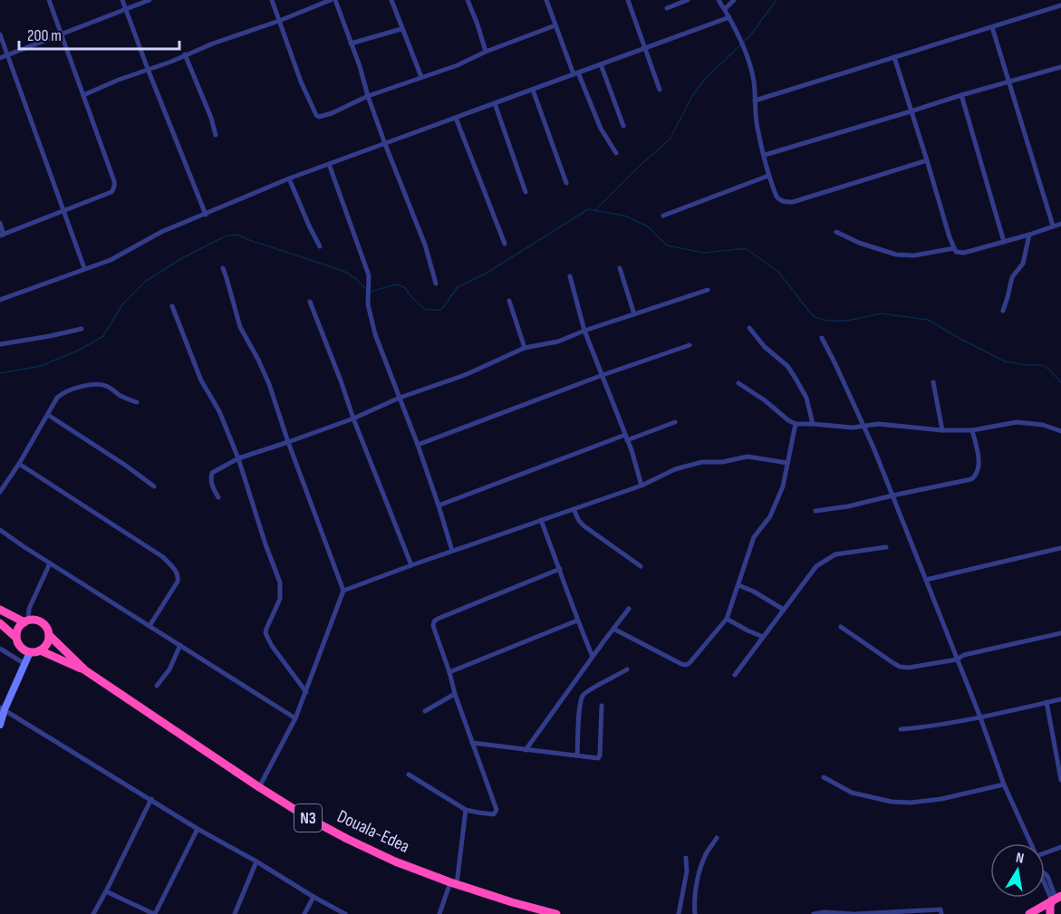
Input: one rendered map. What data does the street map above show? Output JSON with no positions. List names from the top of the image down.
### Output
{
  "streets": {
    "highway": ["N3", "Douala-Edea"]
  },
  "crossings": [
    ["N3", "Douala-Edea"]
  ],
  "scale_bar": "200 m",
  "north": "top"
}
